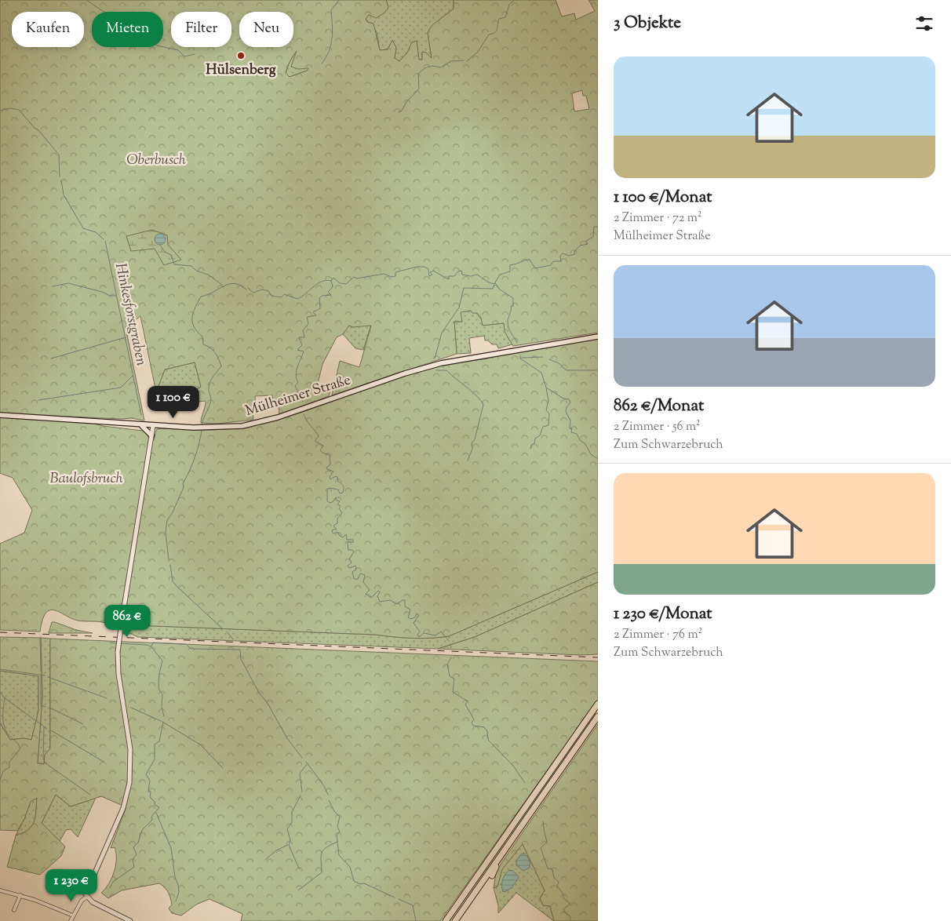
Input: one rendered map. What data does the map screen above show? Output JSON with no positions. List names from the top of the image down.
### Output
{
  "streets": {
    "main road": ["Mülheimer Straße"]
  },
  "water": ["Hinkesforstgraben"],
  "parks": ["Oberbusch", "Baulofsbruch"],
  "places": ["Hülsenberg"],
  "page": {
    "heading": "3 Objekte",
    "chip": [
      "Kaufen",
      "Mieten",
      "Filter",
      "Neu"
    ],
    "list": [
      {
        "name": "1 100 €/Monat",
        "note": "2 Zimmer · 72 m² · Mülheimer Straße"
      },
      {
        "name": "862 €/Monat",
        "note": "2 Zimmer · 56 m² · Zum Schwarzebruch"
      },
      {
        "name": "1 230 €/Monat",
        "note": "2 Zimmer · 76 m² · Zum Schwarzebruch"
      }
    ],
    "price": ["1 100 €", "862 €", "1 230 €"]
  }
}
